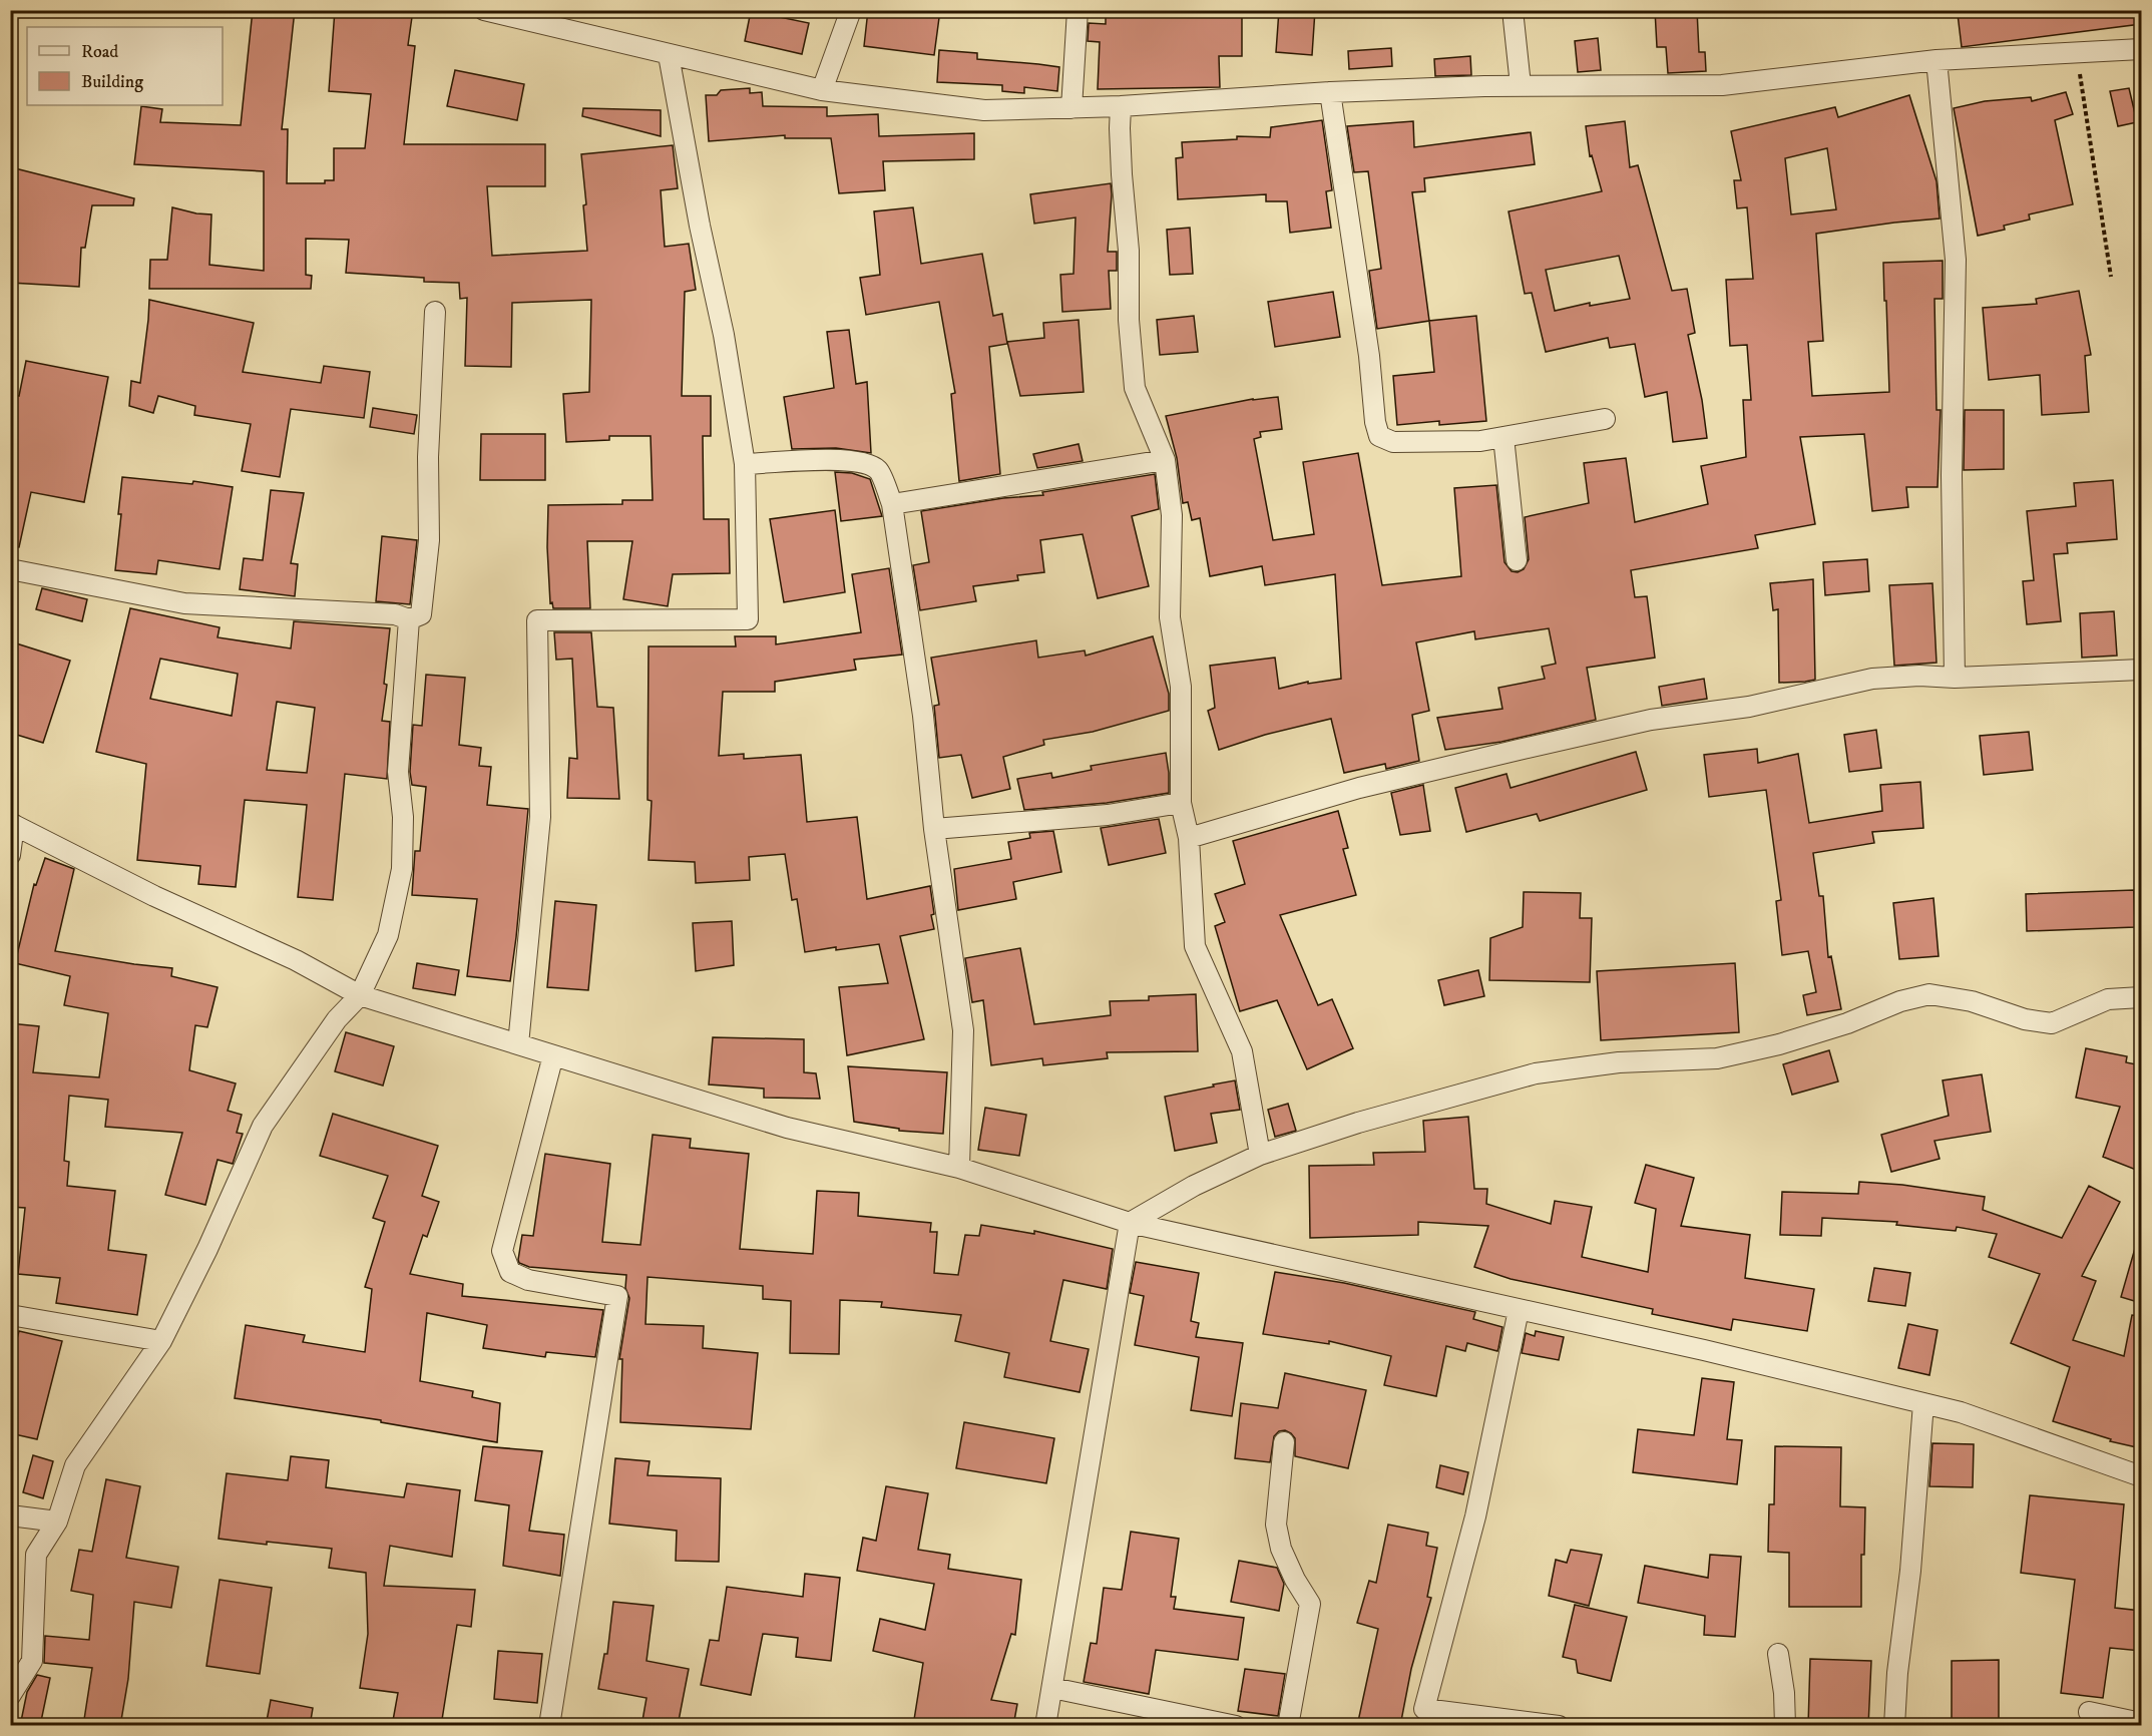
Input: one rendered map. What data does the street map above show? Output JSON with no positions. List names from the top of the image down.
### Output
{
  "legend": ["Road", "Building"]
}
